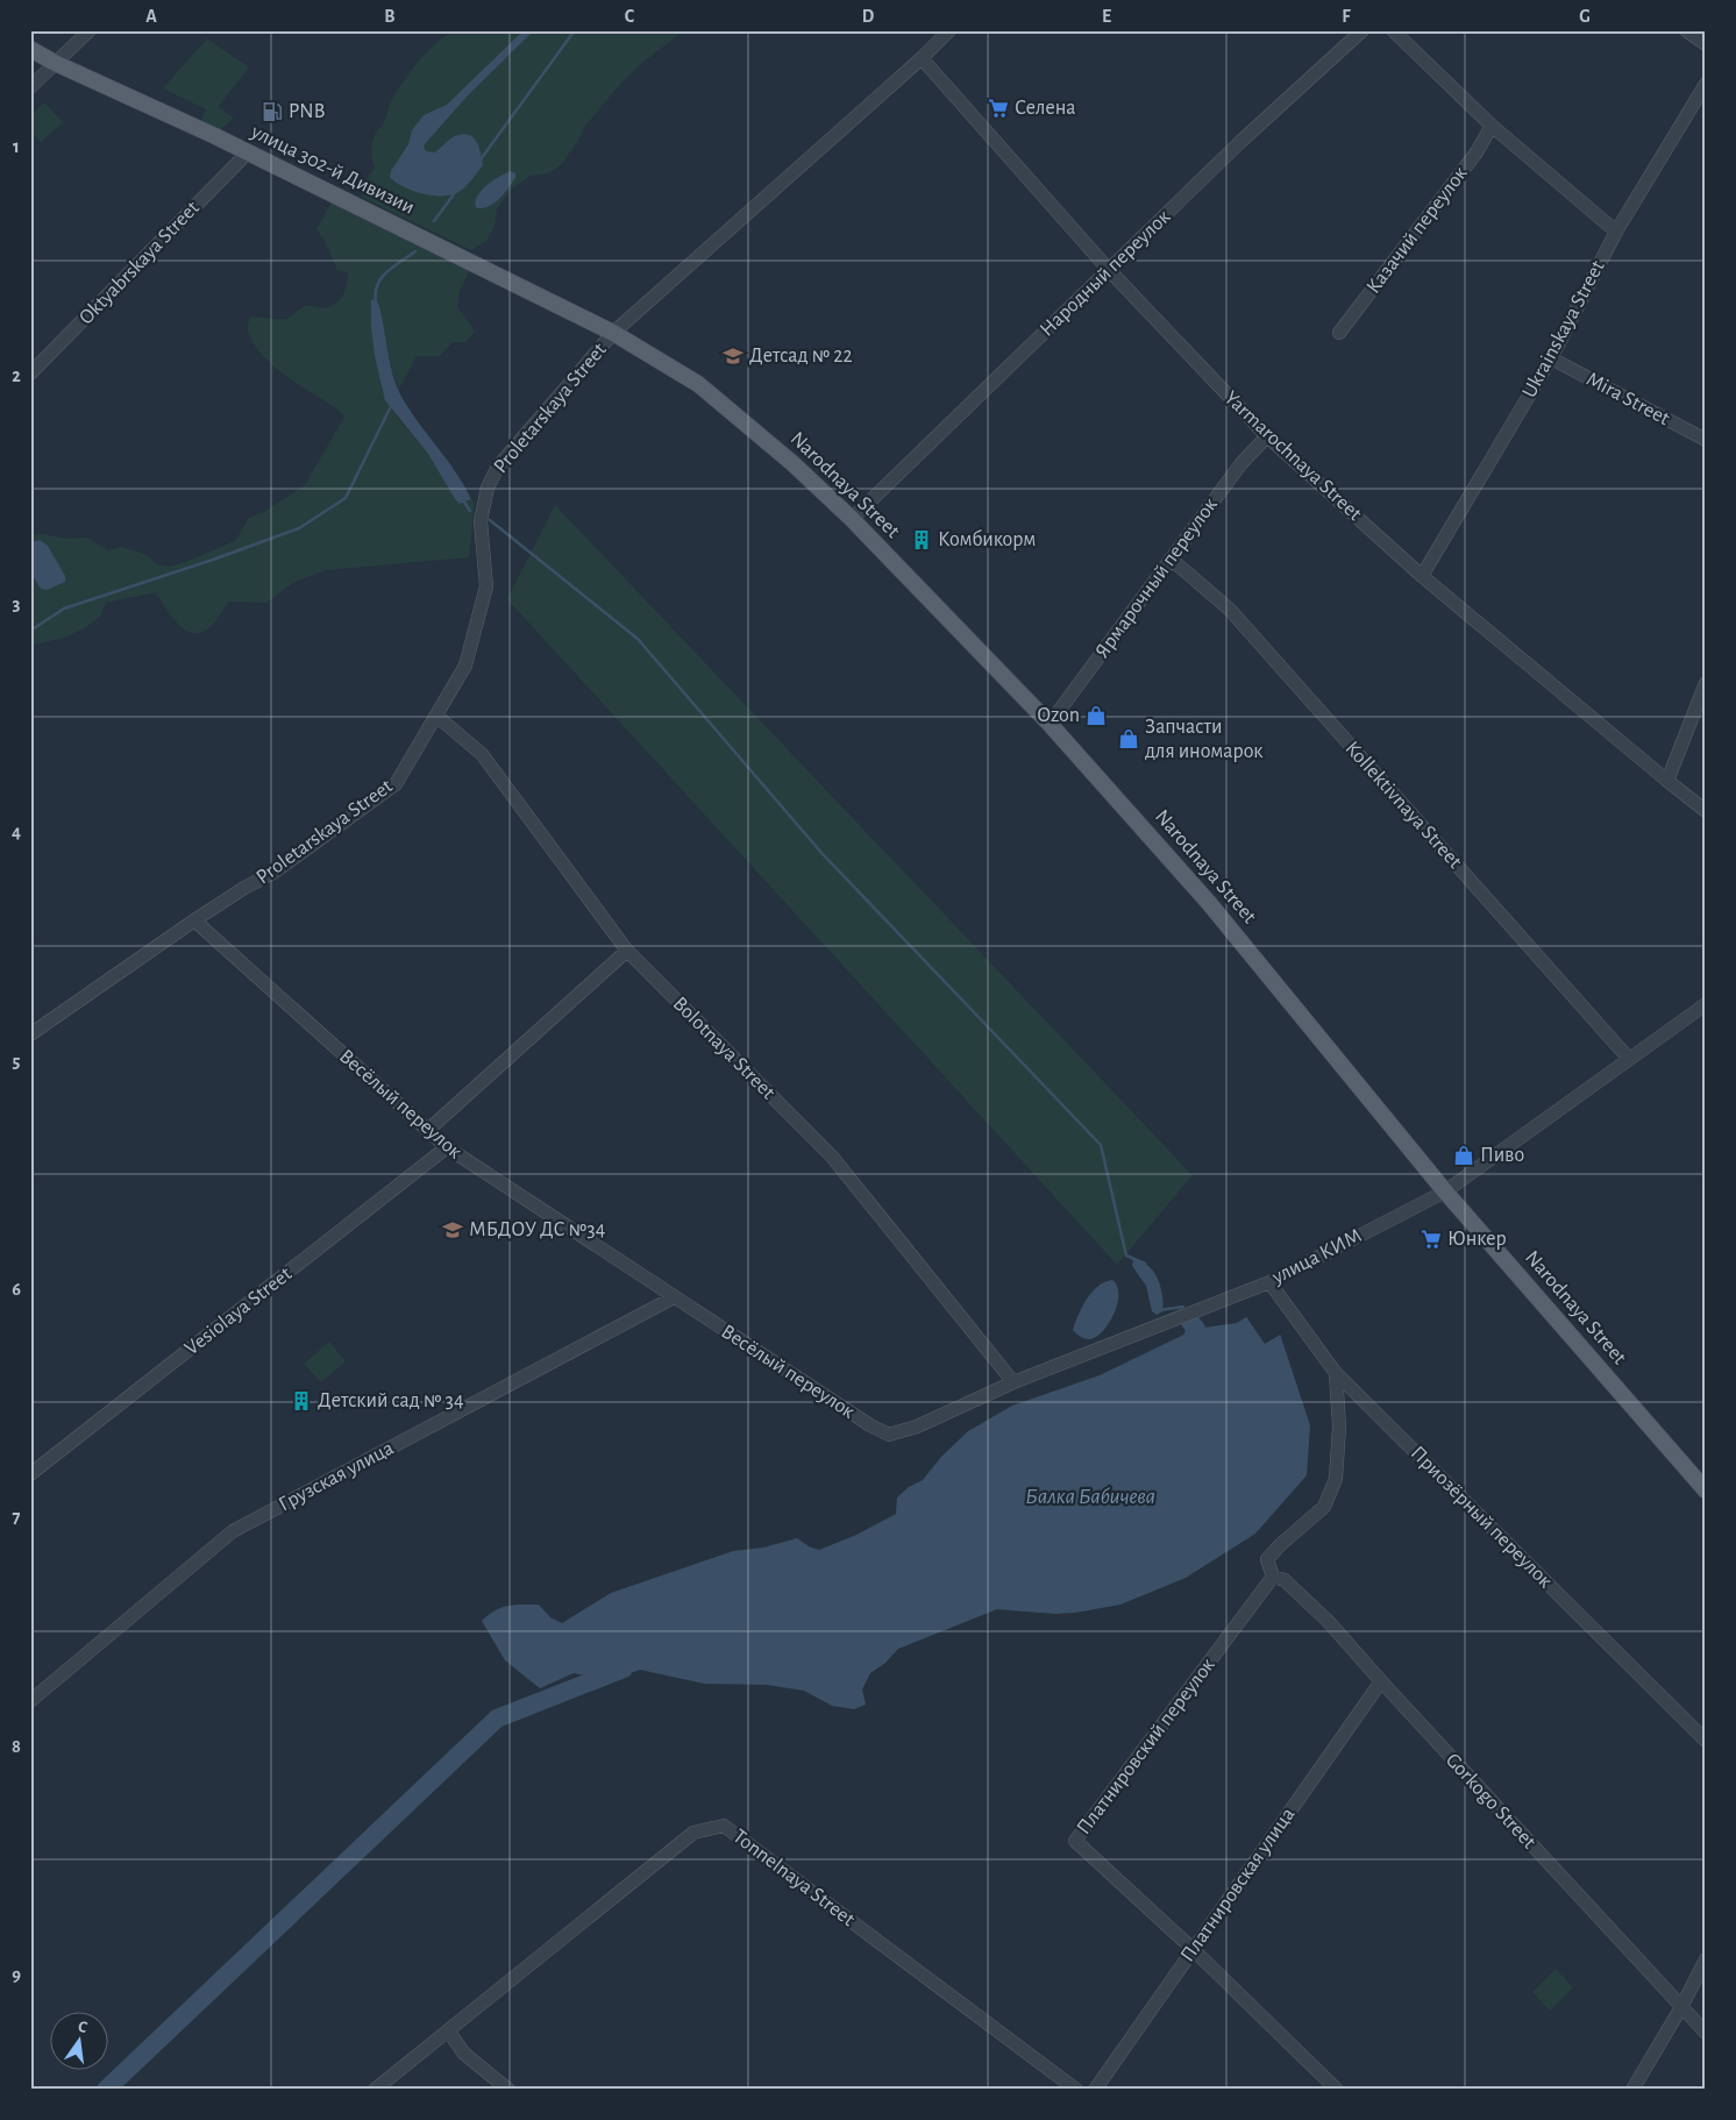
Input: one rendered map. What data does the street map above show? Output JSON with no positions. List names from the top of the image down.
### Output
{
  "streets": {
    "main road": ["улица 302-й Дивизии", "Narodnaya Street"],
    "street": [
      "Казачий переулок",
      "Oktyabrskaya Street",
      "Народный переулок",
      "Ukrainskaya Street",
      "Mira Street",
      "Proletarskaya Street",
      "Yarmarochnaya Street",
      "Ярмарочный переулок",
      "Kollektivnaya Street",
      "Bolotnaya Street",
      "Весёлый переулок",
      "улица КИМ",
      "Vesiolaya Street",
      "Грузская улица",
      "Приозёрный переулок",
      "Платнировский переулок",
      "Gorkogo Street",
      "Tonnelnaya Street",
      "Платнировская улица"
    ]
  },
  "crossings": [
    ["улица 302-й Дивизии", "Oktyabrskaya Street"],
    ["улица 302-й Дивизии", "Proletarskaya Street"],
    ["улица 302-й Дивизии", "Narodnaya Street"],
    ["Народный переулок", "Yarmarochnaya Street"],
    ["Народный переулок", "Narodnaya Street"],
    ["Ukrainskaya Street", "Mira Street"],
    ["Ukrainskaya Street", "Yarmarochnaya Street"],
    ["Proletarskaya Street", "Yarmarochnaya Street"],
    ["Proletarskaya Street", "Narodnaya Street"],
    ["Proletarskaya Street", "Bolotnaya Street"],
    ["Proletarskaya Street", "Весёлый переулок"],
    ["Yarmarochnaya Street", "Ярмарочный переулок"],
    ["Narodnaya Street", "Ярмарочный переулок"],
    ["Narodnaya Street", "улица КИМ"],
    ["Ярмарочный переулок", "Kollektivnaya Street"],
    ["Kollektivnaya Street", "улица КИМ"],
    ["Bolotnaya Street", "улица КИМ"],
    ["Весёлый переулок", "улица КИМ"],
    ["Весёлый переулок", "Vesiolaya Street"],
    ["Весёлый переулок", "Грузская улица"],
    ["улица КИМ", "Приозёрный переулок"],
    ["Платнировский переулок", "Gorkogo Street"],
    ["Платнировский переулок", "Платнировская улица"],
    ["Gorkogo Street", "Платнировская улица"]
  ],
  "water": ["Балка Бабичева"],
  "places": {
    "supermarket": ["Селена", "Юнкер"],
    "fuel station": ["PNB"],
    "school or university": ["Детсад № 22", "МБДОУ ДС №34"],
    "building": ["Комбикорм", "Детский сад № 34"],
    "shop": ["Ozon", "Запчасти для иномарок", "Пиво"]
  },
  "north": "top",
  "grid": {
    "columns": [
      "A",
      "B",
      "C",
      "D",
      "E",
      "F",
      "G"
    ],
    "rows": [
      "1",
      "2",
      "3",
      "4",
      "5",
      "6",
      "7",
      "8",
      "9"
    ]
  }
}
